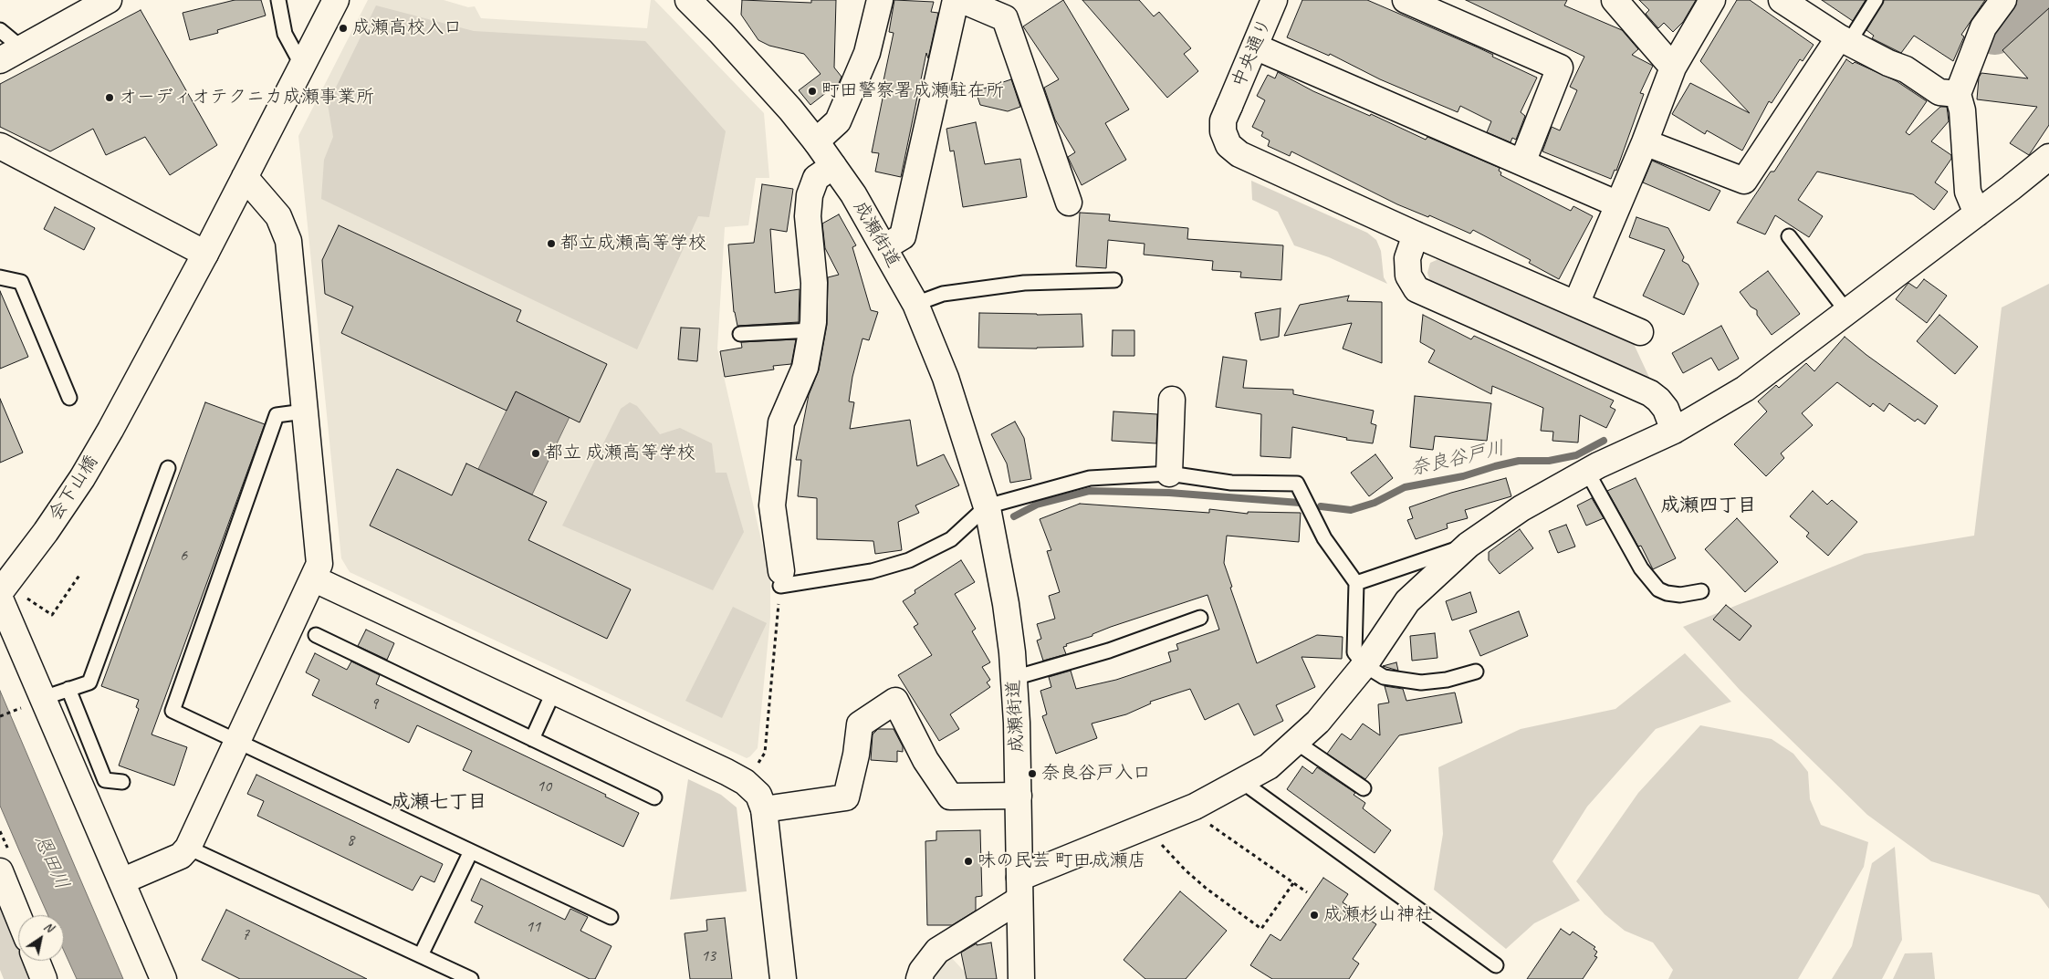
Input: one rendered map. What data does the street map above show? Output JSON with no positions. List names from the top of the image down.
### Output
{
  "streets": {
    "street": ["中央通り", "成瀬街道", "会下山橋"]
  },
  "districts": ["成瀬四丁目", "成瀬七丁目"],
  "water": ["奈良谷戸川", "恩田川"],
  "places": [
    "成瀬高校入口",
    "町田警察署成瀬駐在所",
    "オーディオテクニカ成瀬事業所",
    "都立成瀬高等学校",
    "都立 成瀬高等学校",
    "奈良谷戸入口",
    "味の民芸 町田成瀬店",
    "成瀬杉山神社"
  ],
  "house_numbers": [
    "6",
    "9",
    "10",
    "8",
    "11",
    "7",
    "13"
  ],
  "north": "top right"
}
